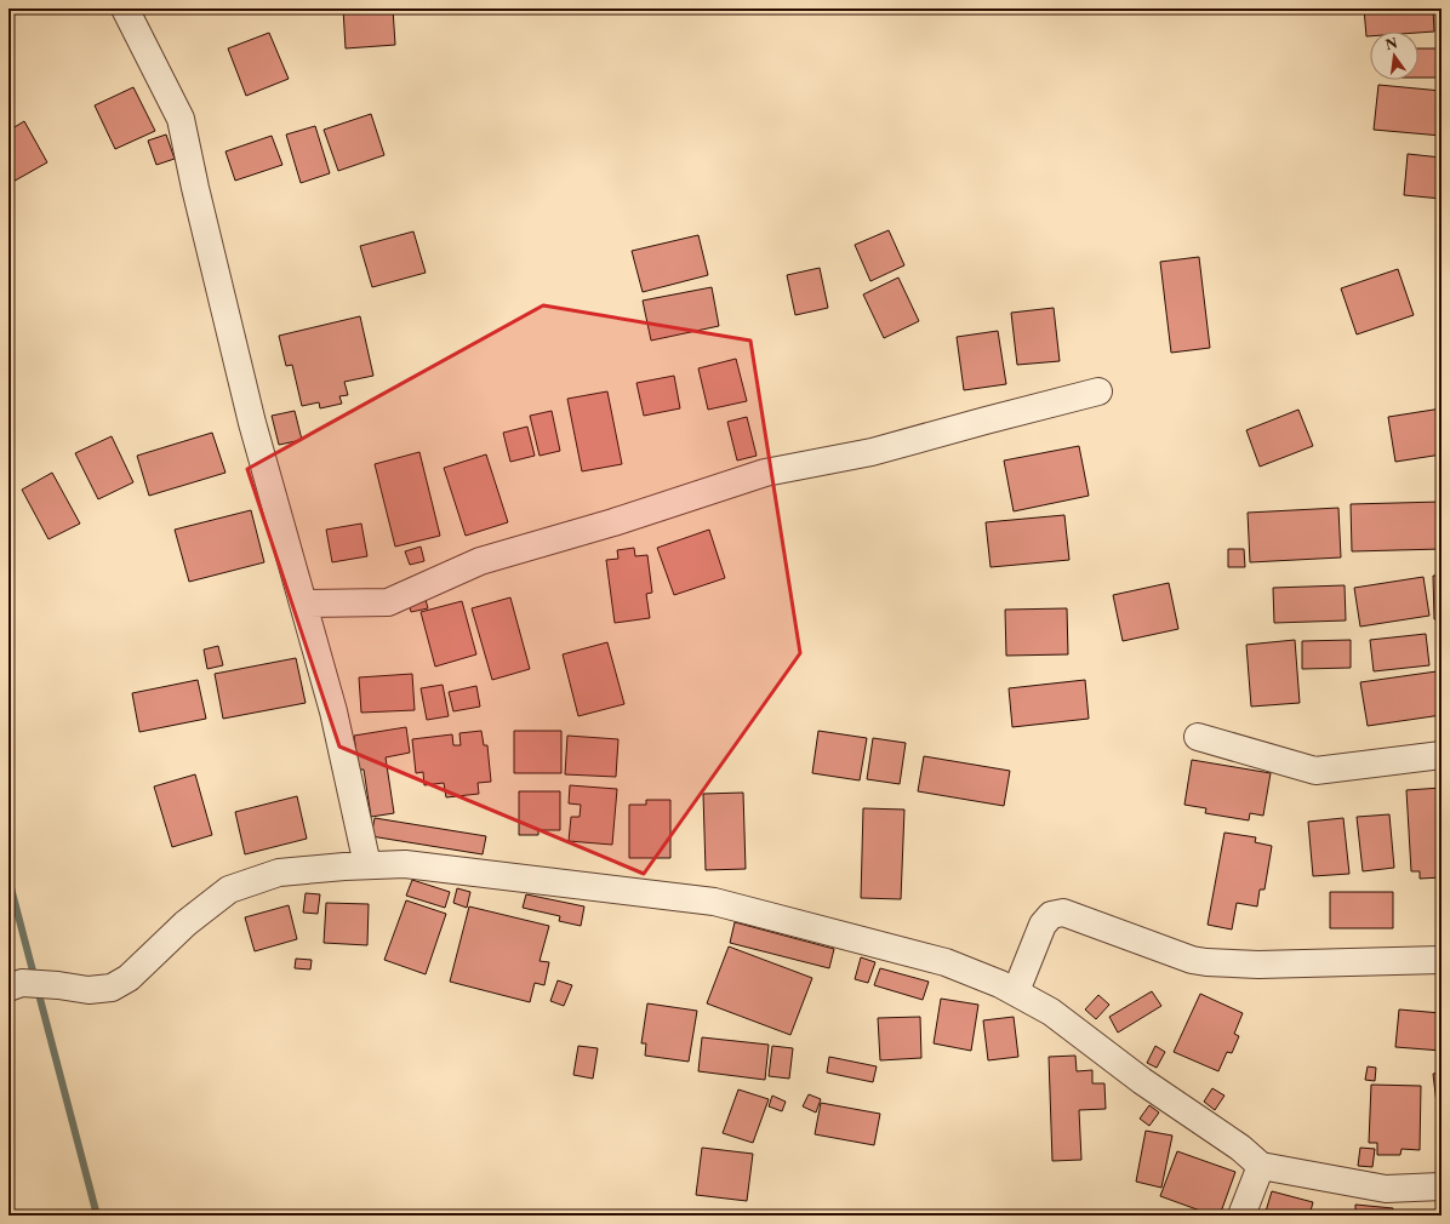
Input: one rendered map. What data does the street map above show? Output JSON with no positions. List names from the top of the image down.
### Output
{
  "north": "top"
}
